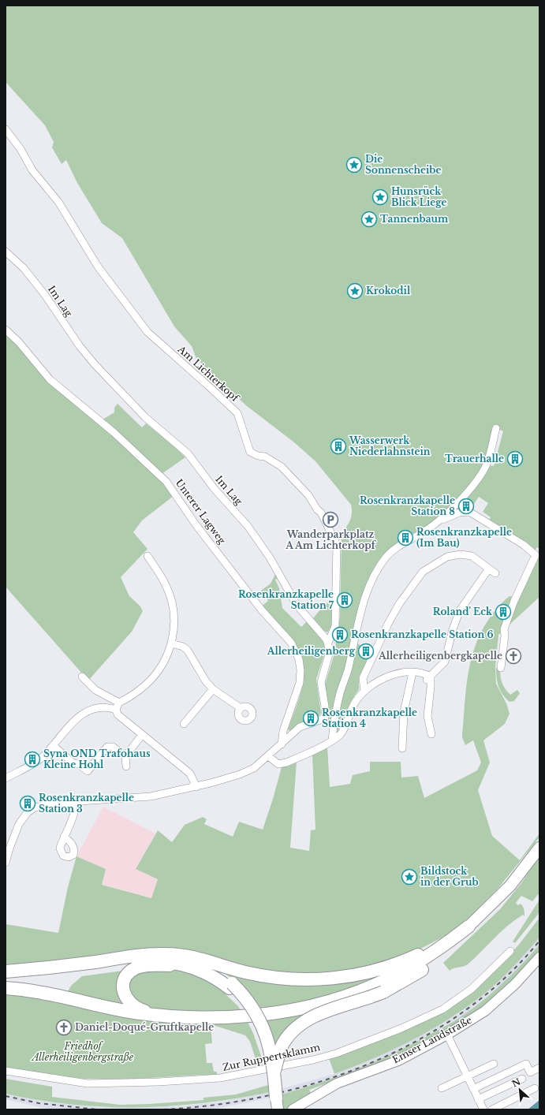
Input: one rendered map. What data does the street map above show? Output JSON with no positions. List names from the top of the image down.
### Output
{
  "streets": {
    "street": [
      "Im Lag",
      "Am Lichterkopf",
      "Unterer Lagweg",
      "Emser Landstraße",
      "Zur Ruppertsklamm"
    ]
  },
  "crossings": [
    ["Im Lag", "Am Lichterkopf"]
  ],
  "parks": ["Friedhof Allerheiligenbergstraße"],
  "places": {
    "place": [
      "Die Sonnenscheibe",
      "Hunsrück Blick Liege",
      "Tannenbaum",
      "Krokodil",
      "Bildstock in der Grub"
    ],
    "building": [
      "Wasserwerk Niederlahnstein",
      "Trauerhalle",
      "Rosenkranzkapelle Station 8",
      "Rosenkranzkapelle (Im Bau)",
      "Rosenkranzkapelle Station 7",
      "Roland' Eck",
      "Rosenkranzkapelle Station 6",
      "Allerheiligenberg",
      "Rosenkranzkapelle Station 4",
      "Syna OND Trafohaus Kleine Hohl",
      "Rosenkranzkapelle Station 3"
    ],
    "parking": ["Wanderparkplatz A Am Lichterkopf"],
    "church": ["Allerheiligenbergkapelle", "Daniel-Doqué-Gruftkapelle"]
  },
  "north": "top left"
}
